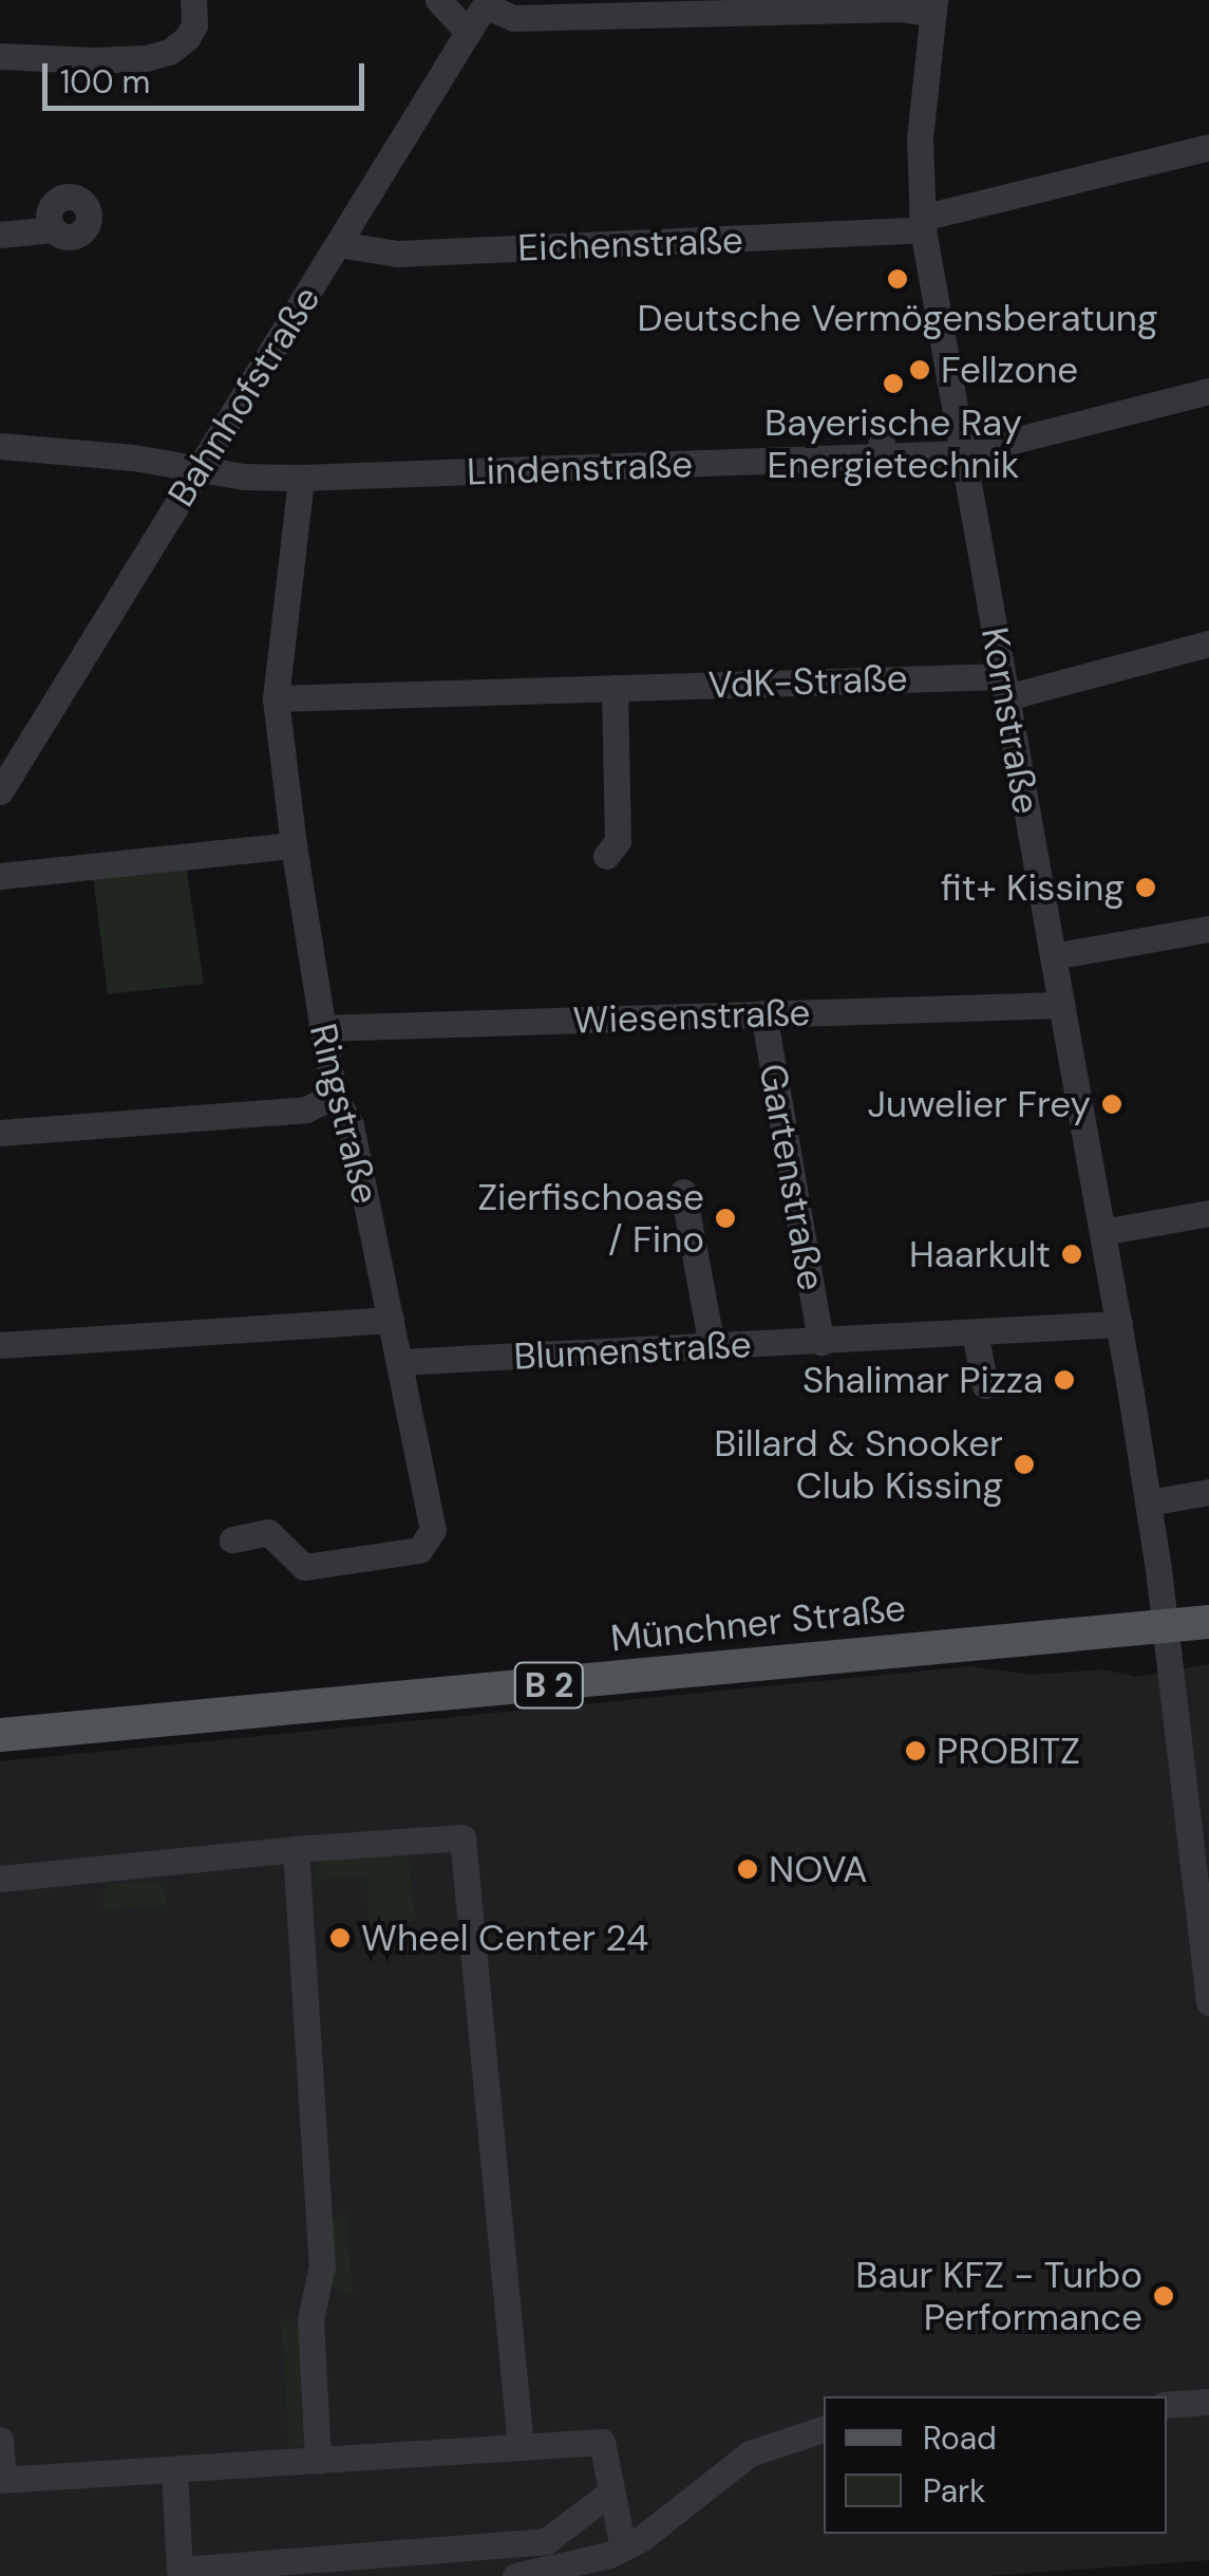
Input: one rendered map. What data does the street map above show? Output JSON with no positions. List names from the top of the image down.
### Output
{
  "streets": {
    "main road": ["Münchner Straße", "B 2"],
    "street": [
      "Eichenstraße",
      "Bahnhofstraße",
      "Lindenstraße",
      "VdK-Straße",
      "Kornstraße",
      "Wiesenstraße",
      "Ringstraße",
      "Gartenstraße",
      "Blumenstraße"
    ]
  },
  "crossings": [
    ["Eichenstraße", "Bahnhofstraße"],
    ["Eichenstraße", "Kornstraße"],
    ["Bahnhofstraße", "Lindenstraße"],
    ["Lindenstraße", "Kornstraße"],
    ["VdK-Straße", "Kornstraße"],
    ["Kornstraße", "Wiesenstraße"],
    ["Kornstraße", "Blumenstraße"],
    ["Kornstraße", "Münchner Straße"],
    ["Wiesenstraße", "Ringstraße"],
    ["Wiesenstraße", "Gartenstraße"],
    ["Ringstraße", "Blumenstraße"],
    ["Gartenstraße", "Blumenstraße"]
  ],
  "places": [
    "Deutsche Vermögensberatung",
    "Fellzone",
    "Bayerische Ray Energietechnik",
    "fit+ Kissing",
    "Juwelier Frey",
    "Zierfischoase / Fino",
    "Haarkult",
    "Shalimar Pizza",
    "Billard & Snooker Club Kissing",
    "PROBITZ",
    "NOVA",
    "Wheel Center 24",
    "Baur KFZ - Turbo Performance"
  ],
  "legend": ["Road", "Park"],
  "scale_bar": "100 m"
}
